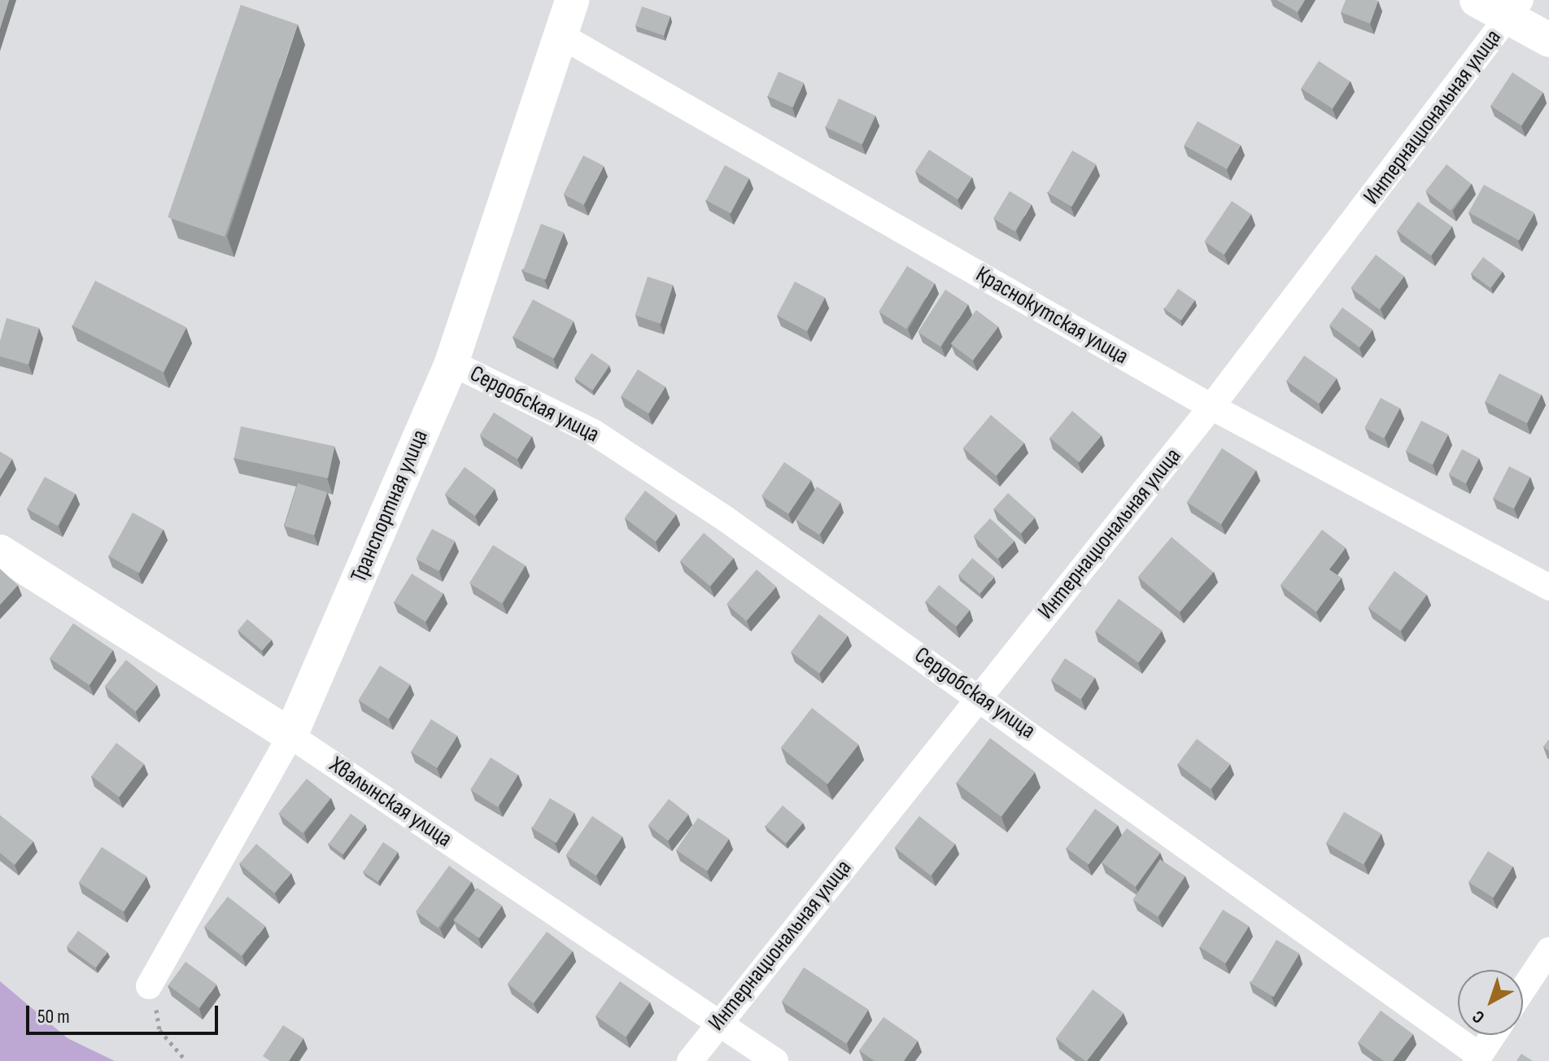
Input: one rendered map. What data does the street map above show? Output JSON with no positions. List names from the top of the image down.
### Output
{
  "streets": {
    "street": [
      "Интернациональная улица",
      "Краснокутская улица",
      "Сердобская улица",
      "Транспортная улица",
      "Хвалынская улица"
    ]
  },
  "crossings": [
    ["Интернациональная улица", "Краснокутская улица"],
    ["Интернациональная улица", "Сердобская улица"],
    ["Интернациональная улица", "Хвалынская улица"],
    ["Краснокутская улица", "Транспортная улица"],
    ["Сердобская улица", "Транспортная улица"],
    ["Транспортная улица", "Хвалынская улица"]
  ],
  "scale_bar": "50 m",
  "north": "bottom left"
}
